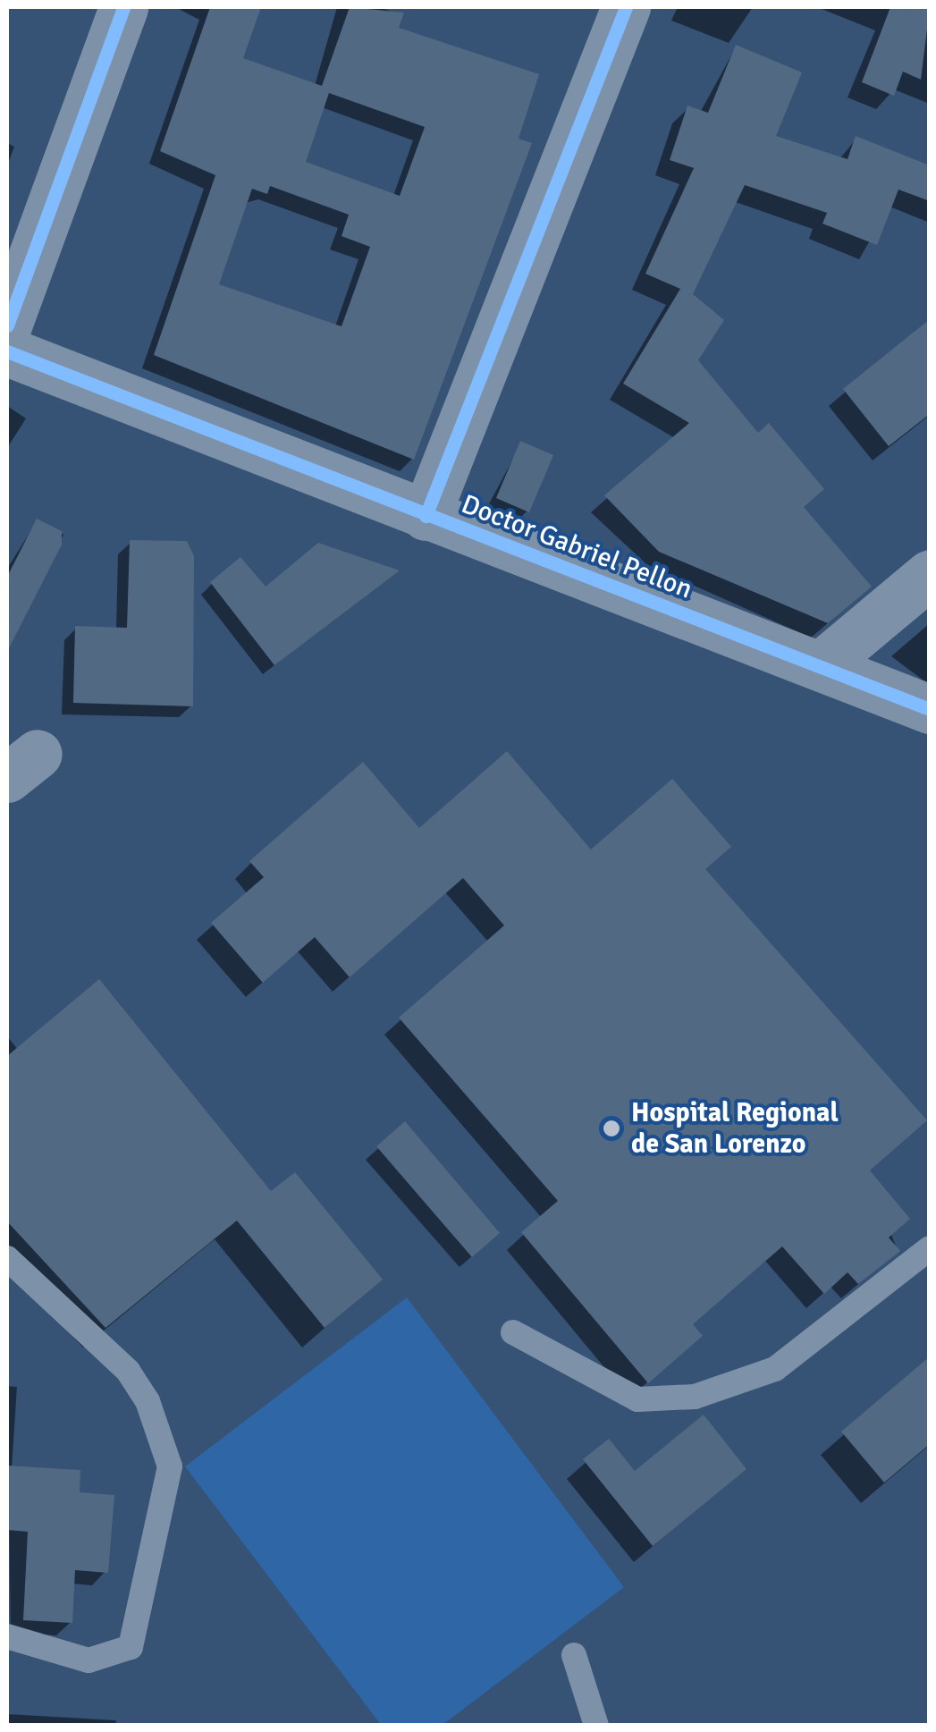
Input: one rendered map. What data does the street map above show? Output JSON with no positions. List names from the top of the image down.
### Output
{
  "streets": {
    "street": ["Doctor Gabriel Pellon"]
  },
  "places": ["Hospital Regional de San Lorenzo"]
}
